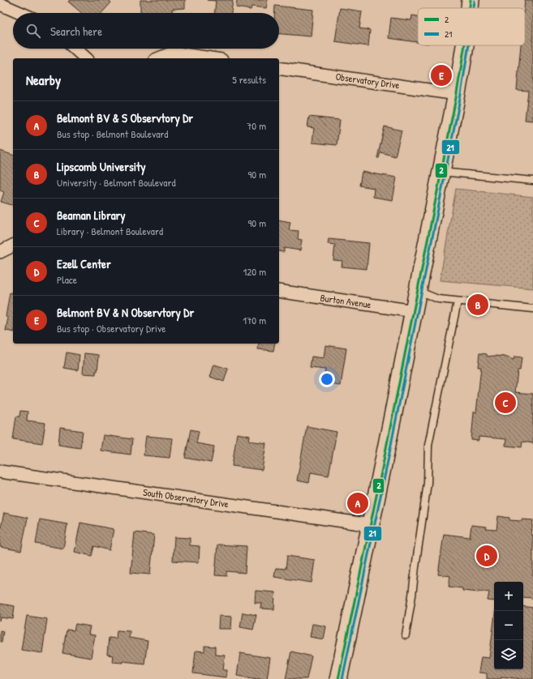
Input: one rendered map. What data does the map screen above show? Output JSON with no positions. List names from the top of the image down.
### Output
{
  "streets": {
    "street": ["Observatory Drive", "Burton Avenue", "South Observatory Drive"]
  },
  "lines": ["transit line 2", "transit line 21"],
  "legend": ["2", "21"],
  "page": {
    "search": "Search here",
    "heading": ["Nearby", "5 results"],
    "pins": [
      "E",
      "B",
      "C",
      "A",
      "D"
    ],
    "list": [
      {
        "mark": "A",
        "name": "Belmont BV & S Observtory Dr",
        "note": "Bus stop · Belmont Boulevard",
        "value": "70 m"
      },
      {
        "mark": "B",
        "name": "Lipscomb University",
        "note": "University · Belmont Boulevard",
        "value": "90 m"
      },
      {
        "mark": "C",
        "name": "Beaman Library",
        "note": "Library · Belmont Boulevard",
        "value": "90 m"
      },
      {
        "mark": "D",
        "name": "Ezell Center",
        "note": "Place",
        "value": "120 m"
      },
      {
        "mark": "E",
        "name": "Belmont BV & N Observtory Dr",
        "note": "Bus stop · Observatory Drive",
        "value": "170 m"
      }
    ],
    "map_buttons": ["+", "−"]
  }
}
